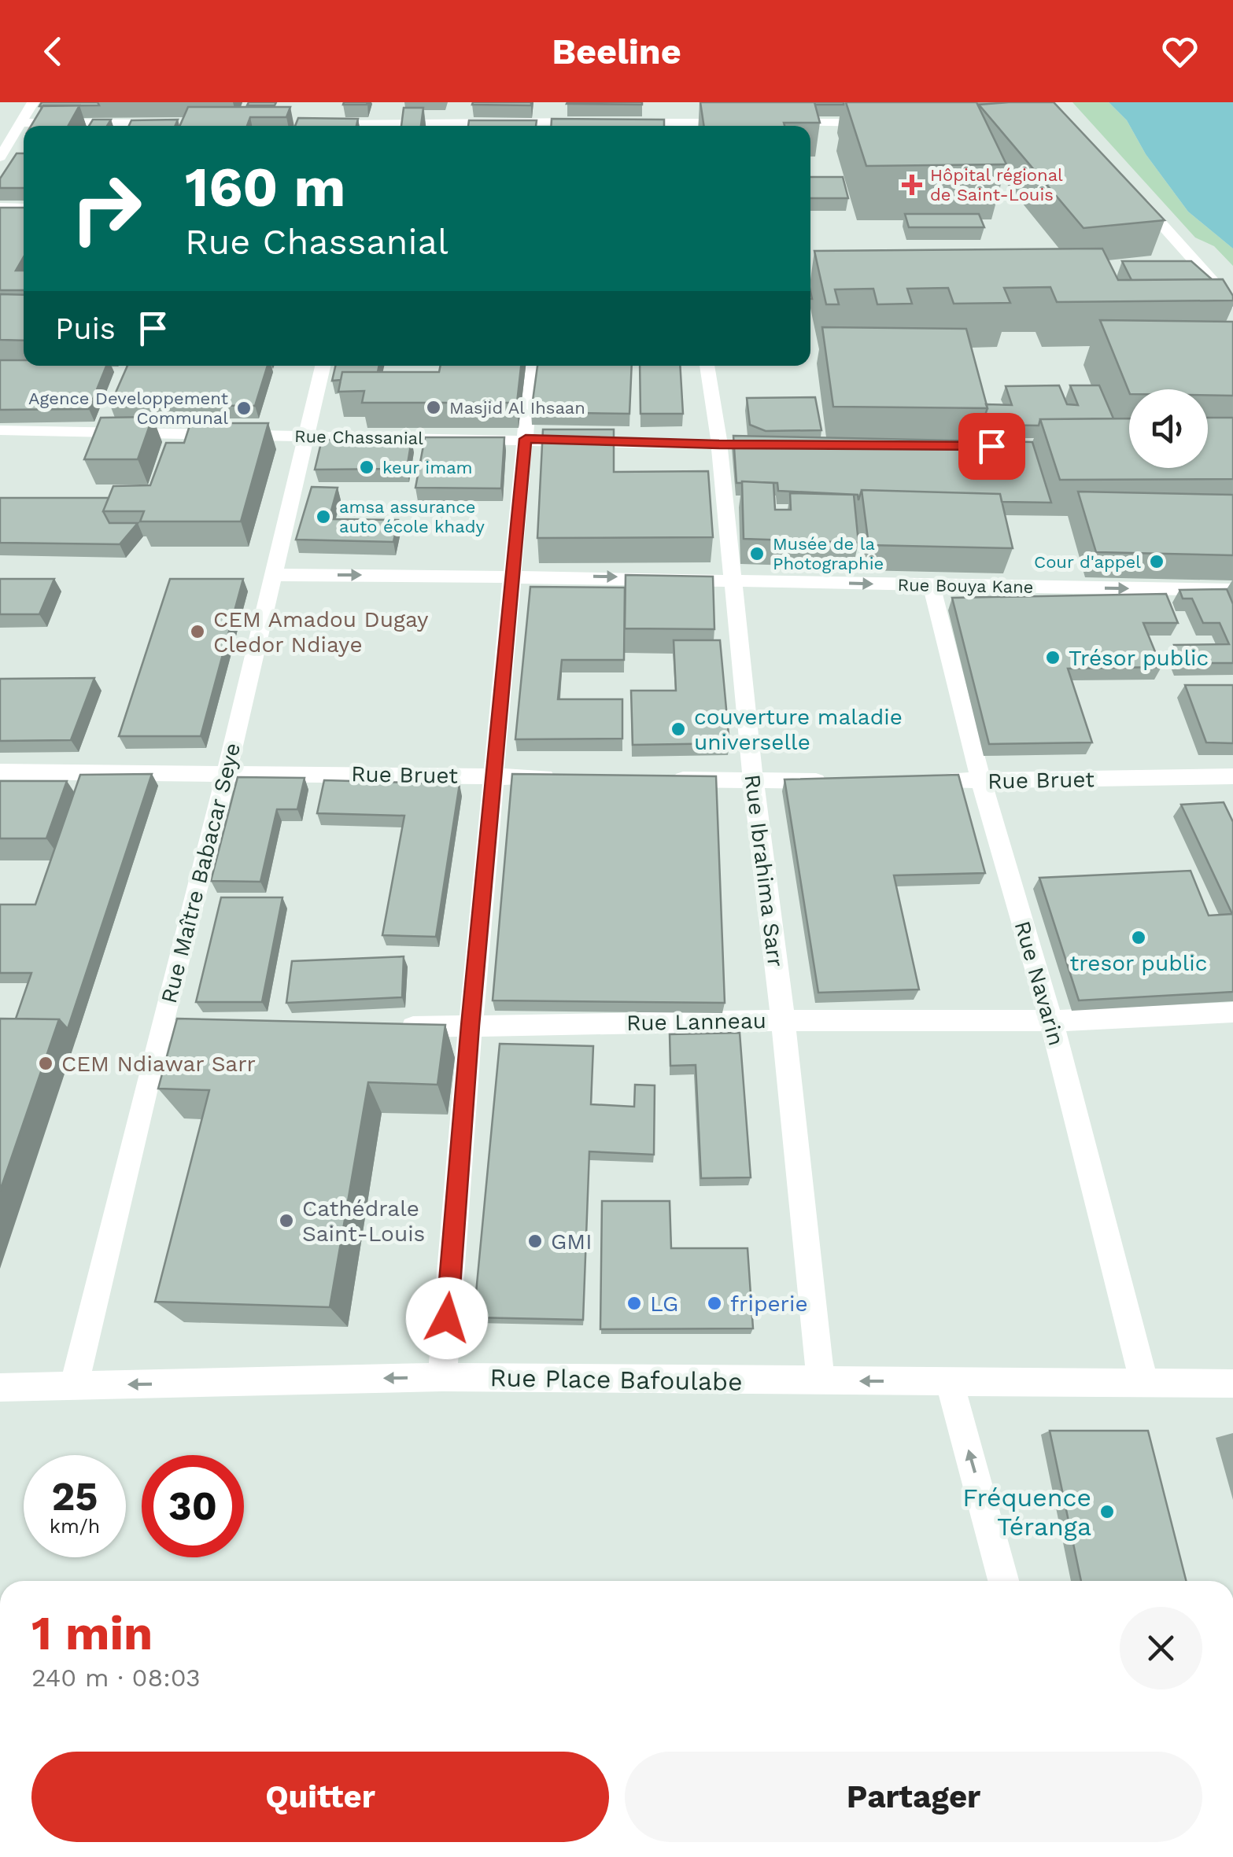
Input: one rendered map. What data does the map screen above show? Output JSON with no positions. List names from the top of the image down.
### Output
{
  "streets": {
    "street": [
      "Rue Chassanial",
      "Rue Bouya Kane",
      "Rue Bruet",
      "Rue Ibrahima Sarr",
      "Rue Maître Babacar Seye",
      "Rue Navarin",
      "Rue Lanneau",
      "Rue Place Bafoulabe"
    ]
  },
  "crossings": [
    ["Rue Chassanial", "Rue Ibrahima Sarr"],
    ["Rue Chassanial", "Rue Maître Babacar Seye"],
    ["Rue Bouya Kane", "Rue Ibrahima Sarr"],
    ["Rue Bouya Kane", "Rue Maître Babacar Seye"],
    ["Rue Bouya Kane", "Rue Navarin"],
    ["Rue Bruet", "Rue Maître Babacar Seye"],
    ["Rue Bruet", "Rue Navarin"],
    ["Rue Ibrahima Sarr", "Rue Lanneau"],
    ["Rue Ibrahima Sarr", "Rue Place Bafoulabe"],
    ["Rue Maître Babacar Seye", "Rue Place Bafoulabe"],
    ["Rue Navarin", "Rue Lanneau"],
    ["Rue Navarin", "Rue Place Bafoulabe"]
  ],
  "one_way": ["Rue Bouya Kane", "Rue Place Bafoulabe"],
  "places": {
    "health": ["Hôpital régional de Saint-Louis"],
    "other": [
      "Masjid Al Ihsaan",
      "Agence Developpement Communal",
      "keur imam",
      "amsa assurance auto école khady",
      "Musée de la Photographie",
      "Cour d'appel",
      "CEM Amadou Dugay Cledor Ndiaye",
      "Trésor public",
      "couverture maladie universelle",
      "tresor public",
      "CEM Ndiawar Sarr",
      "Cathédrale Saint-Louis",
      "GMI",
      "LG",
      "friperie",
      "Fréquence Téranga"
    ]
  },
  "page": {
    "header": "Beeline",
    "turn": ["160 m", "Rue Chassanial"],
    "then": "Puis",
    "speed": "25 km/h",
    "limit": "30",
    "heading": ["1 min", "240 m · 08:03"],
    "buttons": ["Quitter", "Partager"]
  }
}
